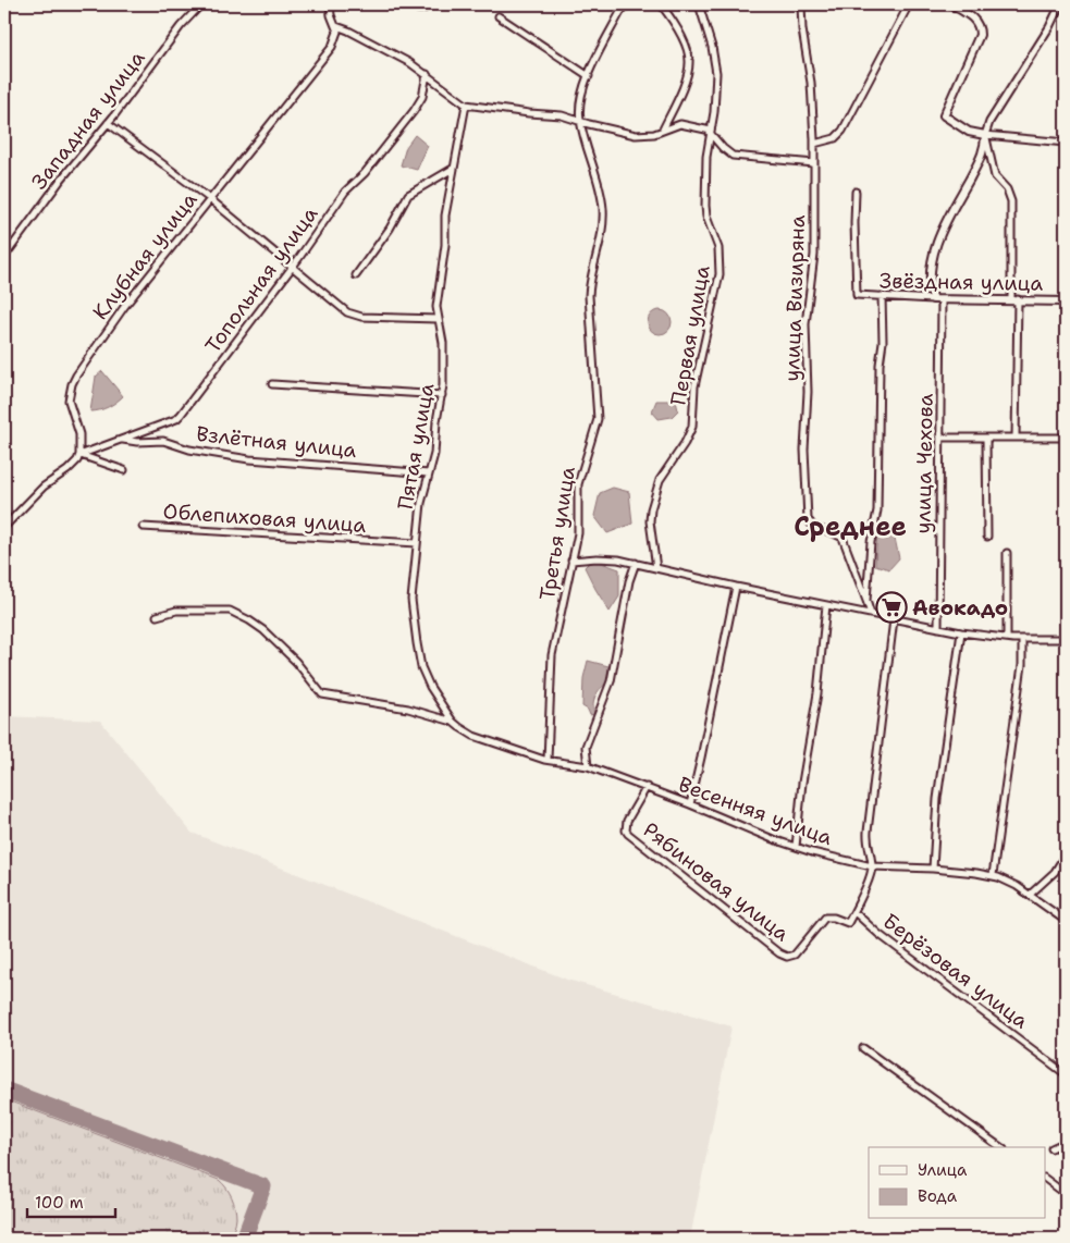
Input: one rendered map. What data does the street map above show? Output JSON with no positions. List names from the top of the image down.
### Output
{
  "streets": {
    "street": [
      "Западная улица",
      "Клубная улица",
      "Топольная улица",
      "Звёздная улица",
      "улица Визиряна",
      "Первая улица",
      "Взлётная улица",
      "Пятая улица",
      "улица Чехова",
      "Облепиховая улица",
      "Третья улица",
      "Весенняя улица",
      "Рябиновая улица",
      "Берёзовая улица"
    ]
  },
  "crossings": [
    ["Клубная улица", "Топольная улица"],
    ["Топольная улица", "Взлётная улица"],
    ["Звёздная улица", "улица Чехова"],
    ["Взлётная улица", "Пятая улица"],
    ["Пятая улица", "Облепиховая улица"],
    ["Третья улица", "Весенняя улица"],
    ["Весенняя улица", "Рябиновая улица"],
    ["Рябиновая улица", "Берёзовая улица"]
  ],
  "districts": ["Среднее"],
  "places": {
    "supermarket": ["Авокадо"]
  },
  "legend": ["Улица", "Вода"],
  "scale_bar": "100 m"
}
